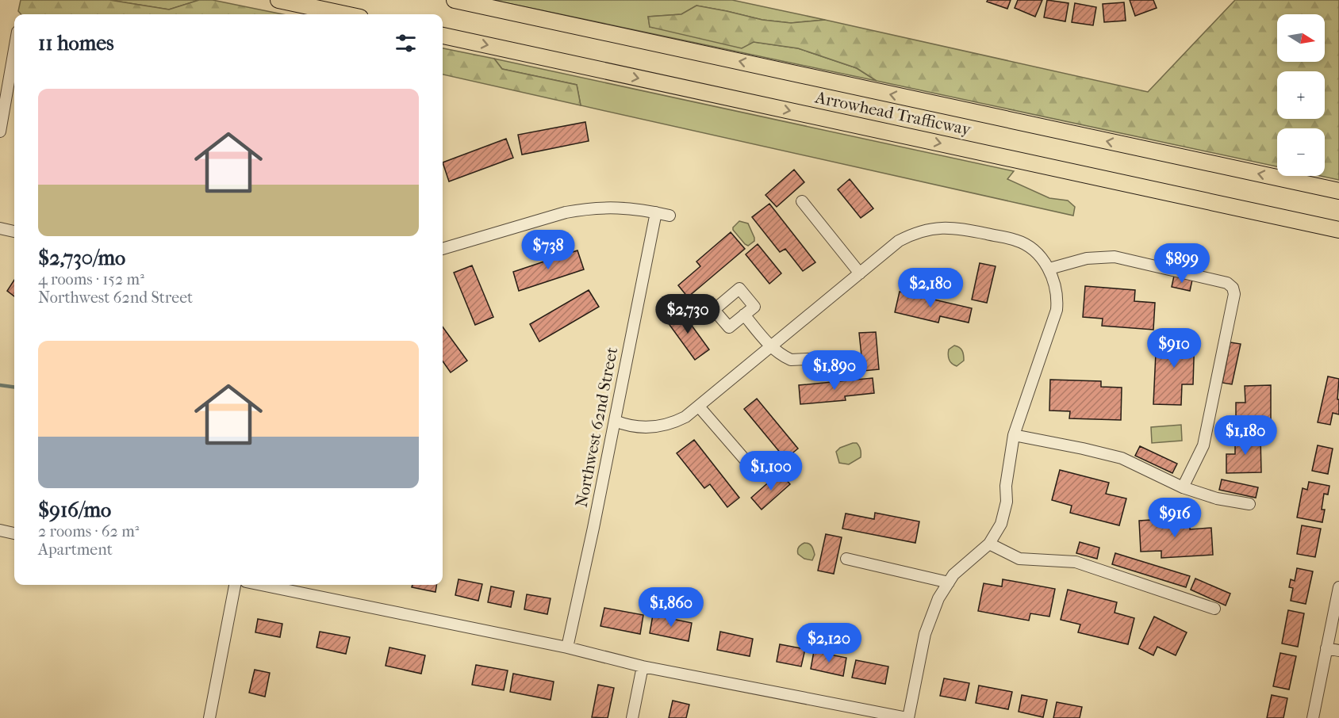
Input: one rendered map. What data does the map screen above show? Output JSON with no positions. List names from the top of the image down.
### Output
{
  "streets": {
    "highway": ["Arrowhead Trafficway"],
    "street": ["Northwest 62nd Street"]
  },
  "north": "right",
  "page": {
    "map_buttons": ["+", "−"],
    "heading": "11 homes",
    "list": [
      {
        "name": "$2,730/mo",
        "note": "4 rooms · 152 m² · Northwest 62nd Street"
      },
      {
        "name": "$916/mo",
        "note": "2 rooms · 62 m² · Apartment"
      }
    ],
    "price": [
      "$738",
      "$899",
      "$2,180",
      "$2,730",
      "$910",
      "$1,890",
      "$1,180",
      "$1,100",
      "$916",
      "$1,860",
      "$2,120"
    ]
  }
}
